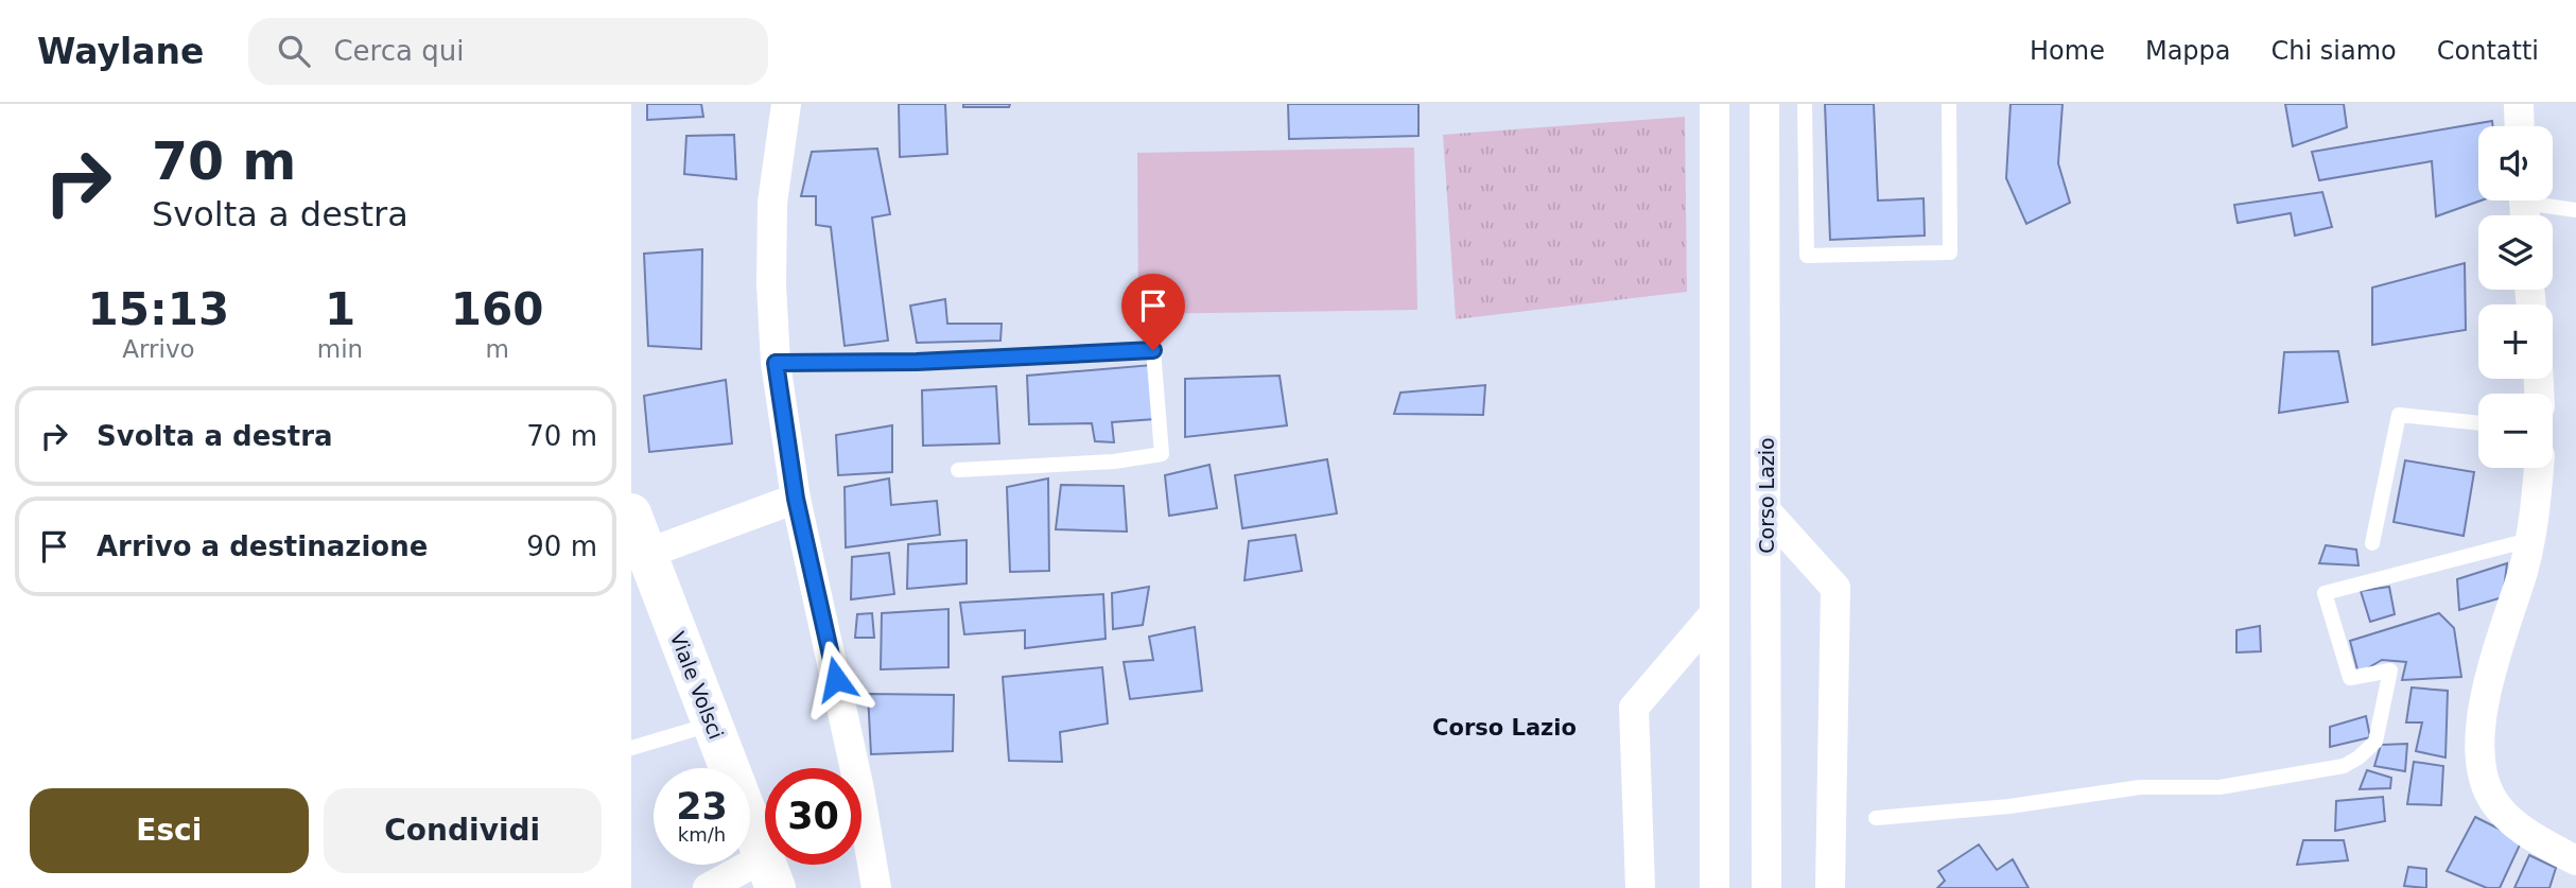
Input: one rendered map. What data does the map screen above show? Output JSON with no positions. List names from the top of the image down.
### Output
{
  "streets": {
    "main road": ["Viale Volsci"],
    "street": ["Corso Lazio"]
  },
  "districts": ["Corso Lazio"],
  "page": {
    "header": "Waylane",
    "search": "Cerca qui",
    "nav": [
      "Home",
      "Mappa",
      "Chi siamo",
      "Contatti"
    ],
    "turn": ["70 m", "Svolta a destra"],
    "map_buttons": ["+", "−"],
    "eta": [
      "15:13",
      "Arrivo",
      "1",
      "min",
      "160",
      "m"
    ],
    "list": [
      {
        "name": "Svolta a destra",
        "value": "70 m"
      },
      {
        "name": "Arrivo a destinazione",
        "value": "90 m"
      }
    ],
    "speed": "23 km/h",
    "limit": "30",
    "buttons": ["Esci", "Condividi"]
  }
}
